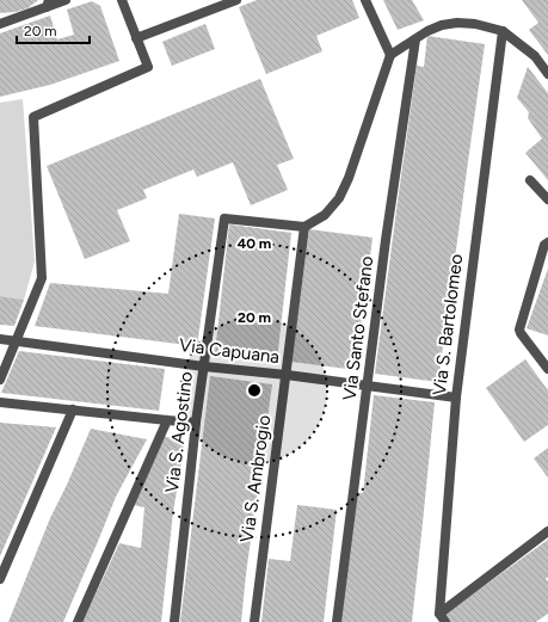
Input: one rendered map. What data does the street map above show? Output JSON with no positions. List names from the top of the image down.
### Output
{
  "streets": {
    "street": [
      "Via S. Bartolomeo",
      "Via Santo Stefano",
      "Via Capuana",
      "Via S. Agostino",
      "Via S. Ambrogio"
    ]
  },
  "crossings": [
    ["Via S. Bartolomeo", "Via Capuana"],
    ["Via Santo Stefano", "Via Capuana"],
    ["Via Capuana", "Via S. Agostino"],
    ["Via Capuana", "Via S. Ambrogio"],
    ["Via S. Agostino", "Via S. Ambrogio"]
  ],
  "scale_bar": "20 m",
  "rings": ["40 m", "20 m"]
}
